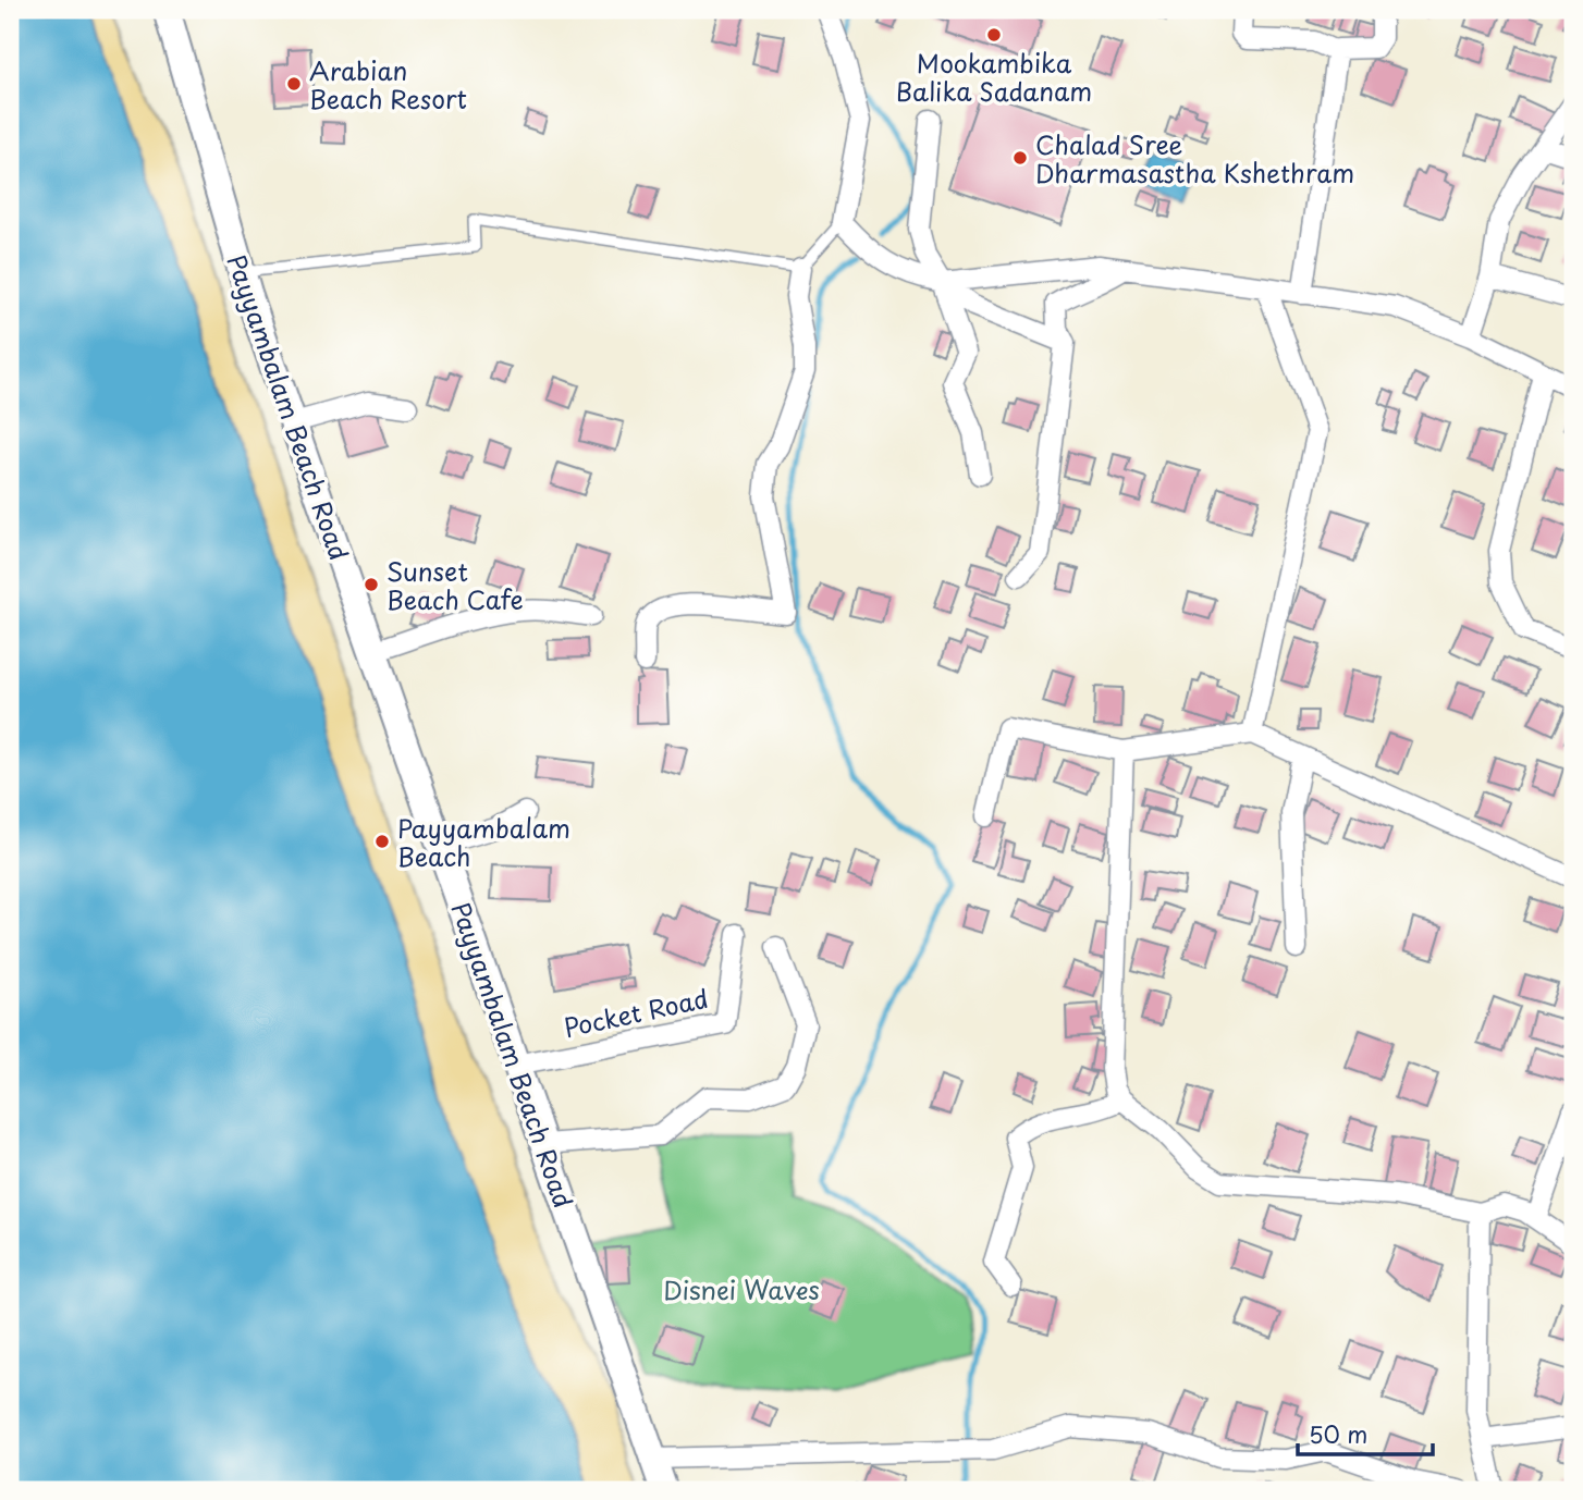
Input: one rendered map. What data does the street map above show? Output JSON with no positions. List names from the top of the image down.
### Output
{
  "streets": {
    "main road": ["Payyambalam Beach Road"],
    "street": ["Pocket Road"]
  },
  "crossings": [
    ["Payyambalam Beach Road", "Pocket Road"]
  ],
  "parks": ["Disnei Waves"],
  "places": [
    "Mookambika Balika Sadanam",
    "Arabian Beach Resort",
    "Chalad Sree Dharmasastha Kshethram",
    "Sunset Beach Cafe",
    "Payyambalam Beach"
  ],
  "scale_bar": "50 m"
}
